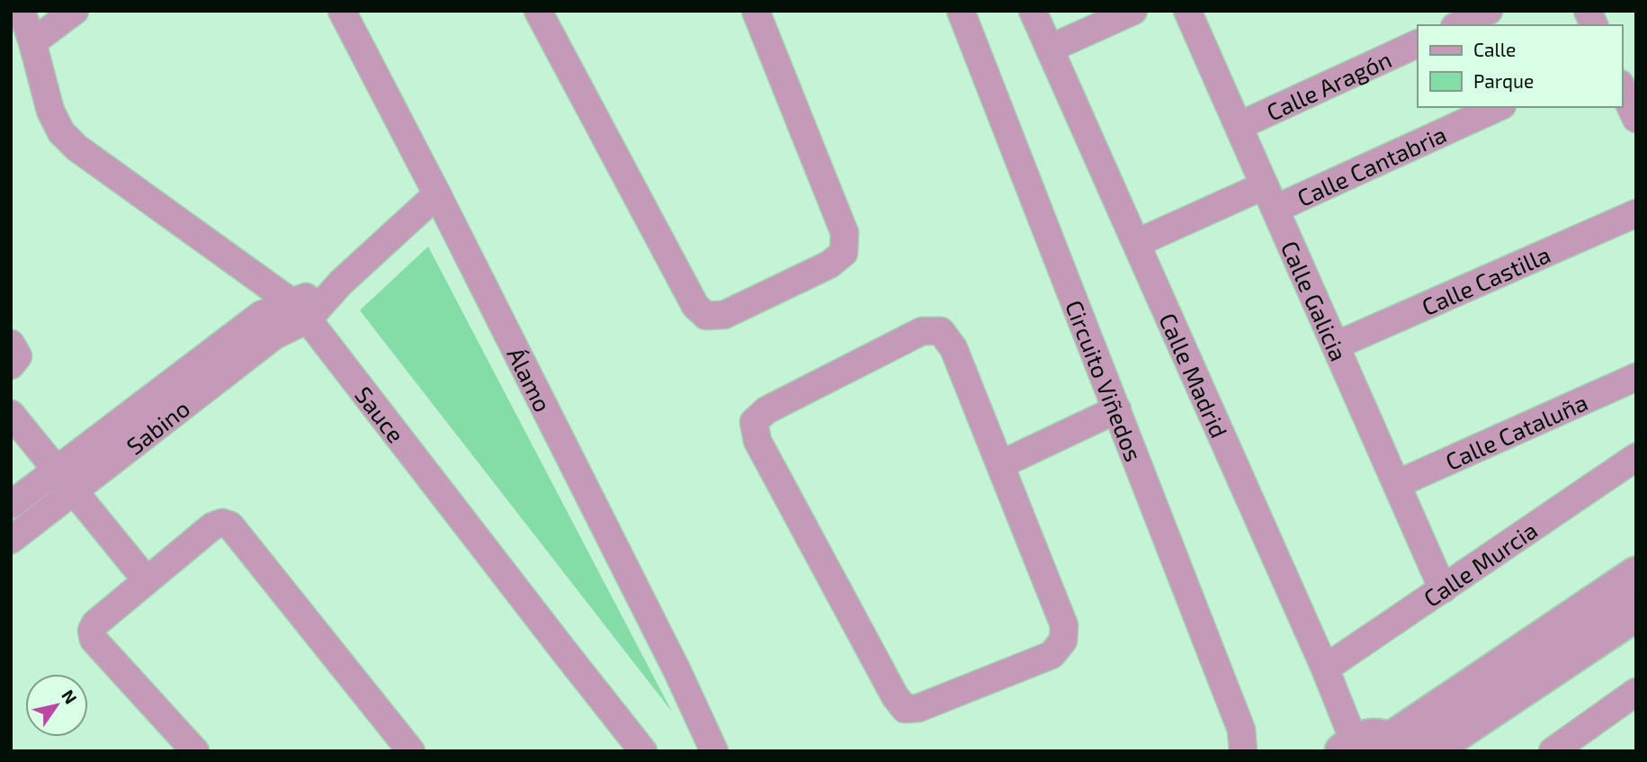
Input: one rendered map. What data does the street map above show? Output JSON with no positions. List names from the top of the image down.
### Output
{
  "streets": {
    "street": [
      "Calle Aragón",
      "Calle Cantabria",
      "Calle Castilla",
      "Calle Galicia",
      "Calle Madrid",
      "Álamo",
      "Circuito Viñedos",
      "Sauce",
      "Sabino",
      "Calle Cataluña",
      "Calle Murcia"
    ]
  },
  "crossings": [
    ["Calle Aragón", "Calle Galicia"],
    ["Calle Cantabria", "Calle Galicia"],
    ["Calle Cantabria", "Calle Madrid"],
    ["Calle Castilla", "Calle Galicia"],
    ["Calle Galicia", "Calle Cataluña"],
    ["Calle Galicia", "Calle Murcia"],
    ["Calle Madrid", "Calle Murcia"],
    ["Sauce", "Sabino"]
  ],
  "legend": ["Calle", "Parque"],
  "north": "top right"
}
